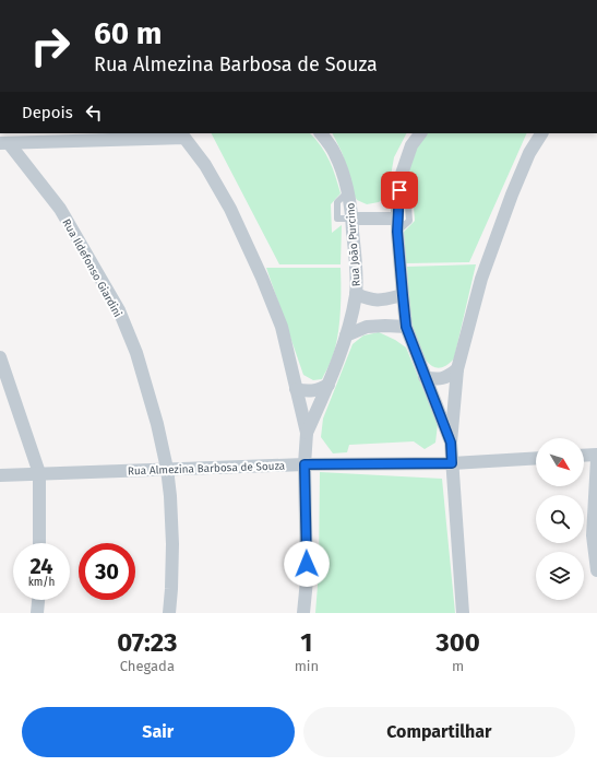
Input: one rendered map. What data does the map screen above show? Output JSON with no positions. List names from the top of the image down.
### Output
{
  "streets": {
    "street": ["Rua João Purcino", "Rua Ildefonso Giardini", "Rua Almezina Barbosa de Souza"]
  },
  "crossings": [
    ["Rua Ildefonso Giardini", "Rua Almezina Barbosa de Souza"]
  ],
  "north": "bottom right",
  "page": {
    "turn": ["60 m", "Rua Almezina Barbosa de Souza"],
    "then": "Depois",
    "speed": "24 km/h",
    "limit": "30",
    "eta": [
      "07:23",
      "Chegada",
      "1",
      "min",
      "300",
      "m"
    ],
    "buttons": ["Sair", "Compartilhar"]
  }
}
